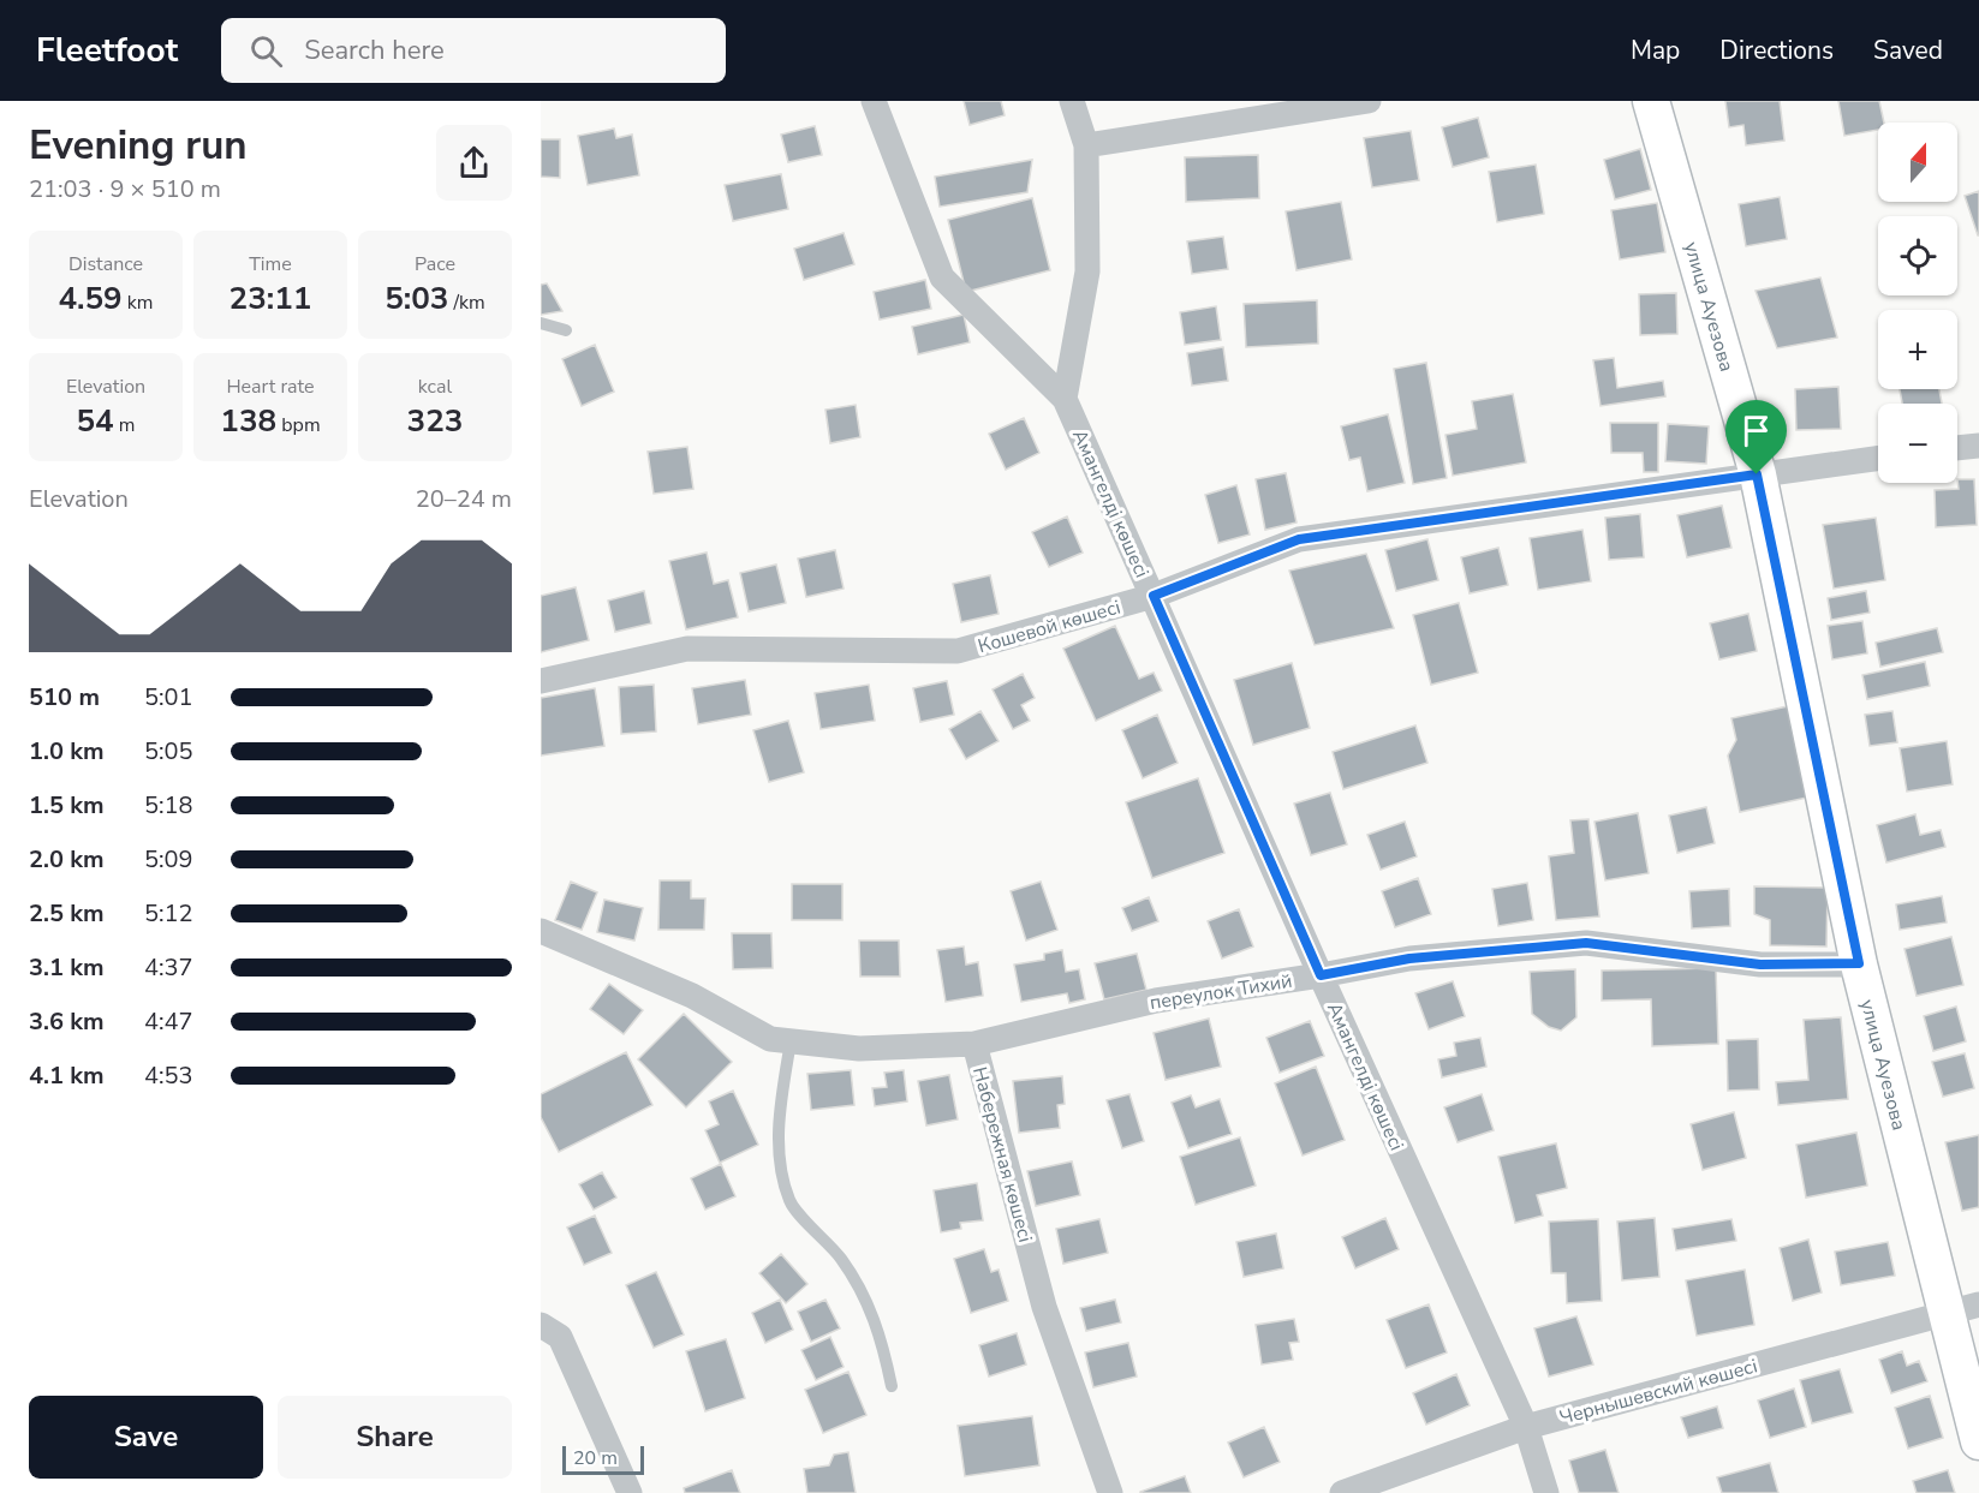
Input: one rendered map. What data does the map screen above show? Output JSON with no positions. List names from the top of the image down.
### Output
{
  "streets": {
    "street": [
      "улица Ауезова",
      "Амангелді көшесі",
      "Кошевой көшесі",
      "переулок Тихий",
      "Набережная көшесі",
      "Чернышевский көшесі"
    ]
  },
  "crossings": [
    ["улица Ауезова", "Кошевой көшесі"],
    ["улица Ауезова", "переулок Тихий"],
    ["улица Ауезова", "Чернышевский көшесі"],
    ["Амангелді көшесі", "Кошевой көшесі"],
    ["Амангелді көшесі", "переулок Тихий"],
    ["Амангелді көшесі", "Чернышевский көшесі"],
    ["переулок Тихий", "Набережная көшесі"]
  ],
  "scale_bar": "20 m",
  "north": "top",
  "page": {
    "header": "Fleetfoot",
    "search": "Search here",
    "nav": ["Map", "Directions", "Saved"],
    "heading": ["Evening run", "21:03 · 9 × 510 m"],
    "map_buttons": ["+", "−"],
    "stats": [
      ["Distance", "4.59 km"],
      ["Time", "23:11"],
      ["Pace", "5:03 /km"],
      ["Elevation", "54 m"],
      ["Heart rate", "138 bpm"],
      ["kcal", "323"]
    ],
    "chart": ["Elevation", "20–24 m"],
    "list": [
      {
        "name": "510 m",
        "note": "5:01"
      },
      {
        "name": "1.0 km",
        "note": "5:05"
      },
      {
        "name": "1.5 km",
        "note": "5:18"
      },
      {
        "name": "2.0 km",
        "note": "5:09"
      },
      {
        "name": "2.5 km",
        "note": "5:12"
      },
      {
        "name": "3.1 km",
        "note": "4:37"
      },
      {
        "name": "3.6 km",
        "note": "4:47"
      },
      {
        "name": "4.1 km",
        "note": "4:53"
      }
    ],
    "buttons": ["Save", "Share"],
    "scale": "20 m"
  }
}
